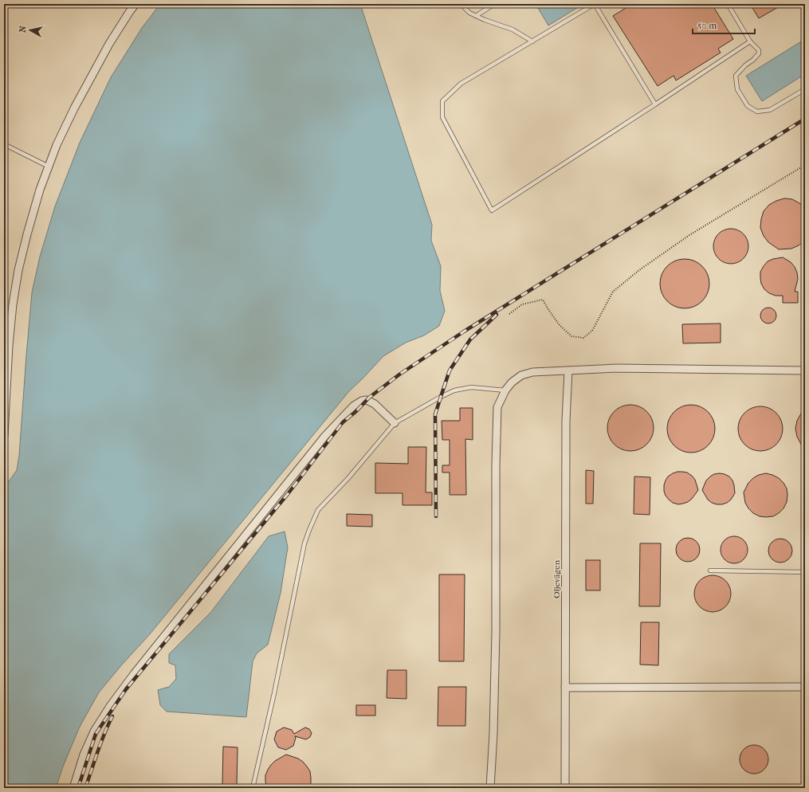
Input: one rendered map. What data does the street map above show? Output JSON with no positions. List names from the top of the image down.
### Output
{
  "streets": {
    "street": ["Oljevägen"]
  },
  "scale_bar": "50 m",
  "north": "left"
}
